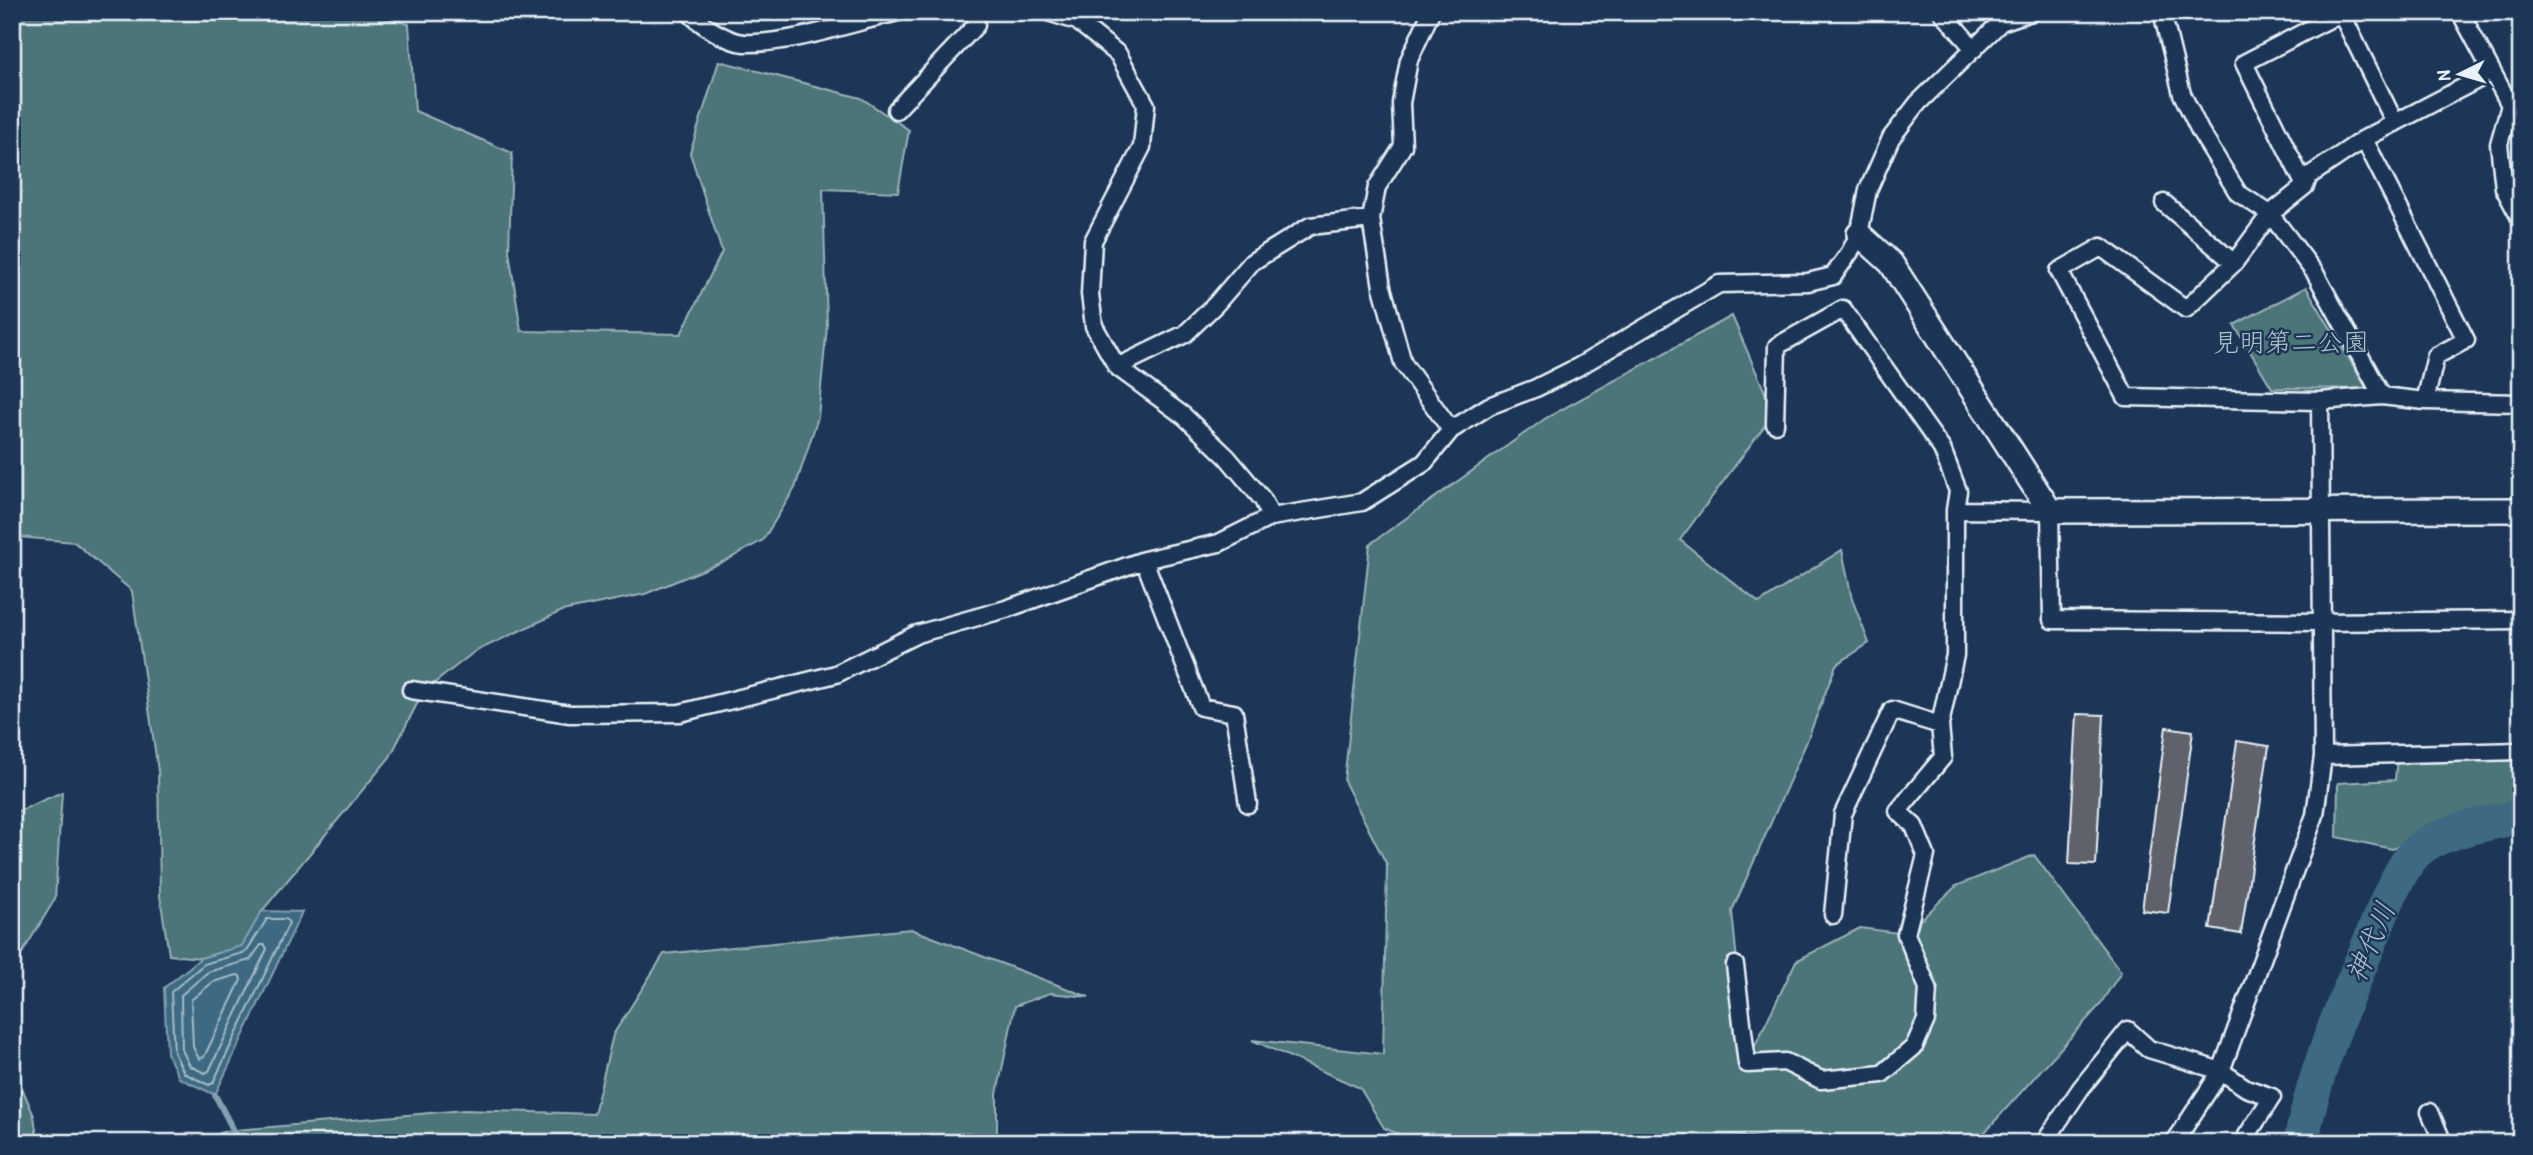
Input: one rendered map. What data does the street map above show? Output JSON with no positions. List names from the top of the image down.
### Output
{
  "water": ["神代川"],
  "parks": ["見明第二公園"],
  "north": "left"
}
